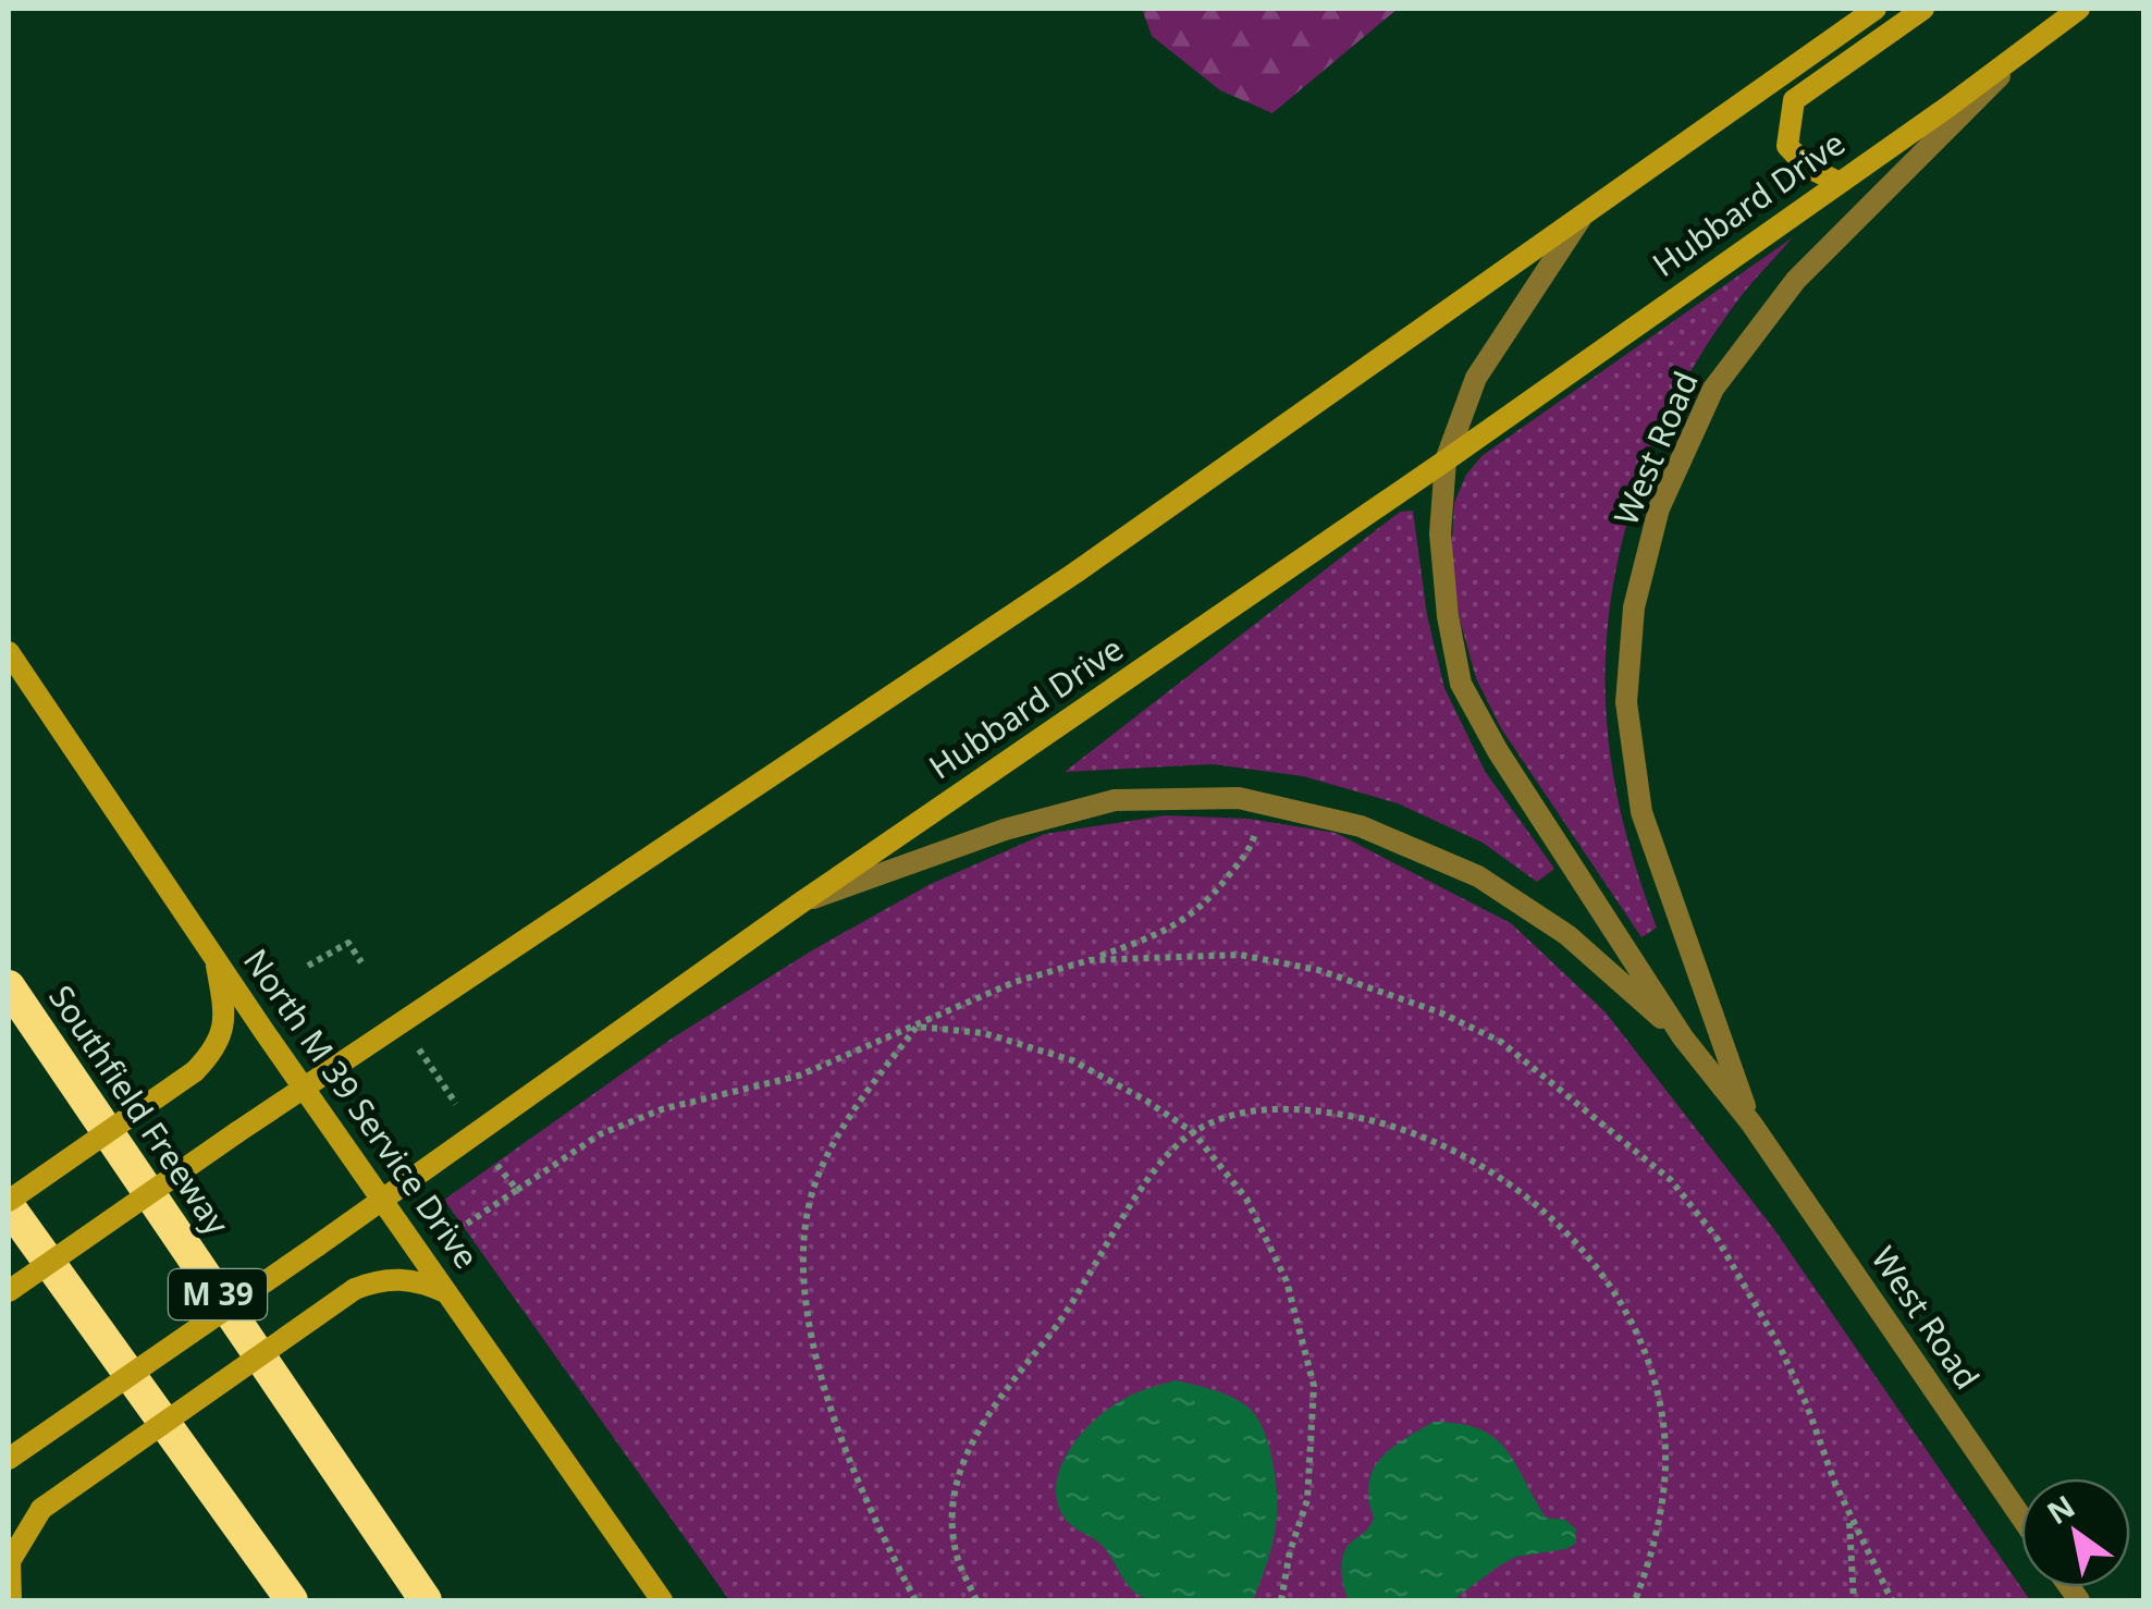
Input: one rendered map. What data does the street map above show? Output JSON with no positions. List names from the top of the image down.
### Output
{
  "streets": {
    "highway": ["Southfield Freeway", "M 39"],
    "street": ["Hubbard Drive", "West Road", "North M 39 Service Drive"]
  },
  "crossings": [
    ["Hubbard Drive", "West Road"],
    ["Hubbard Drive", "North M 39 Service Drive"]
  ],
  "north": "top left"
}
